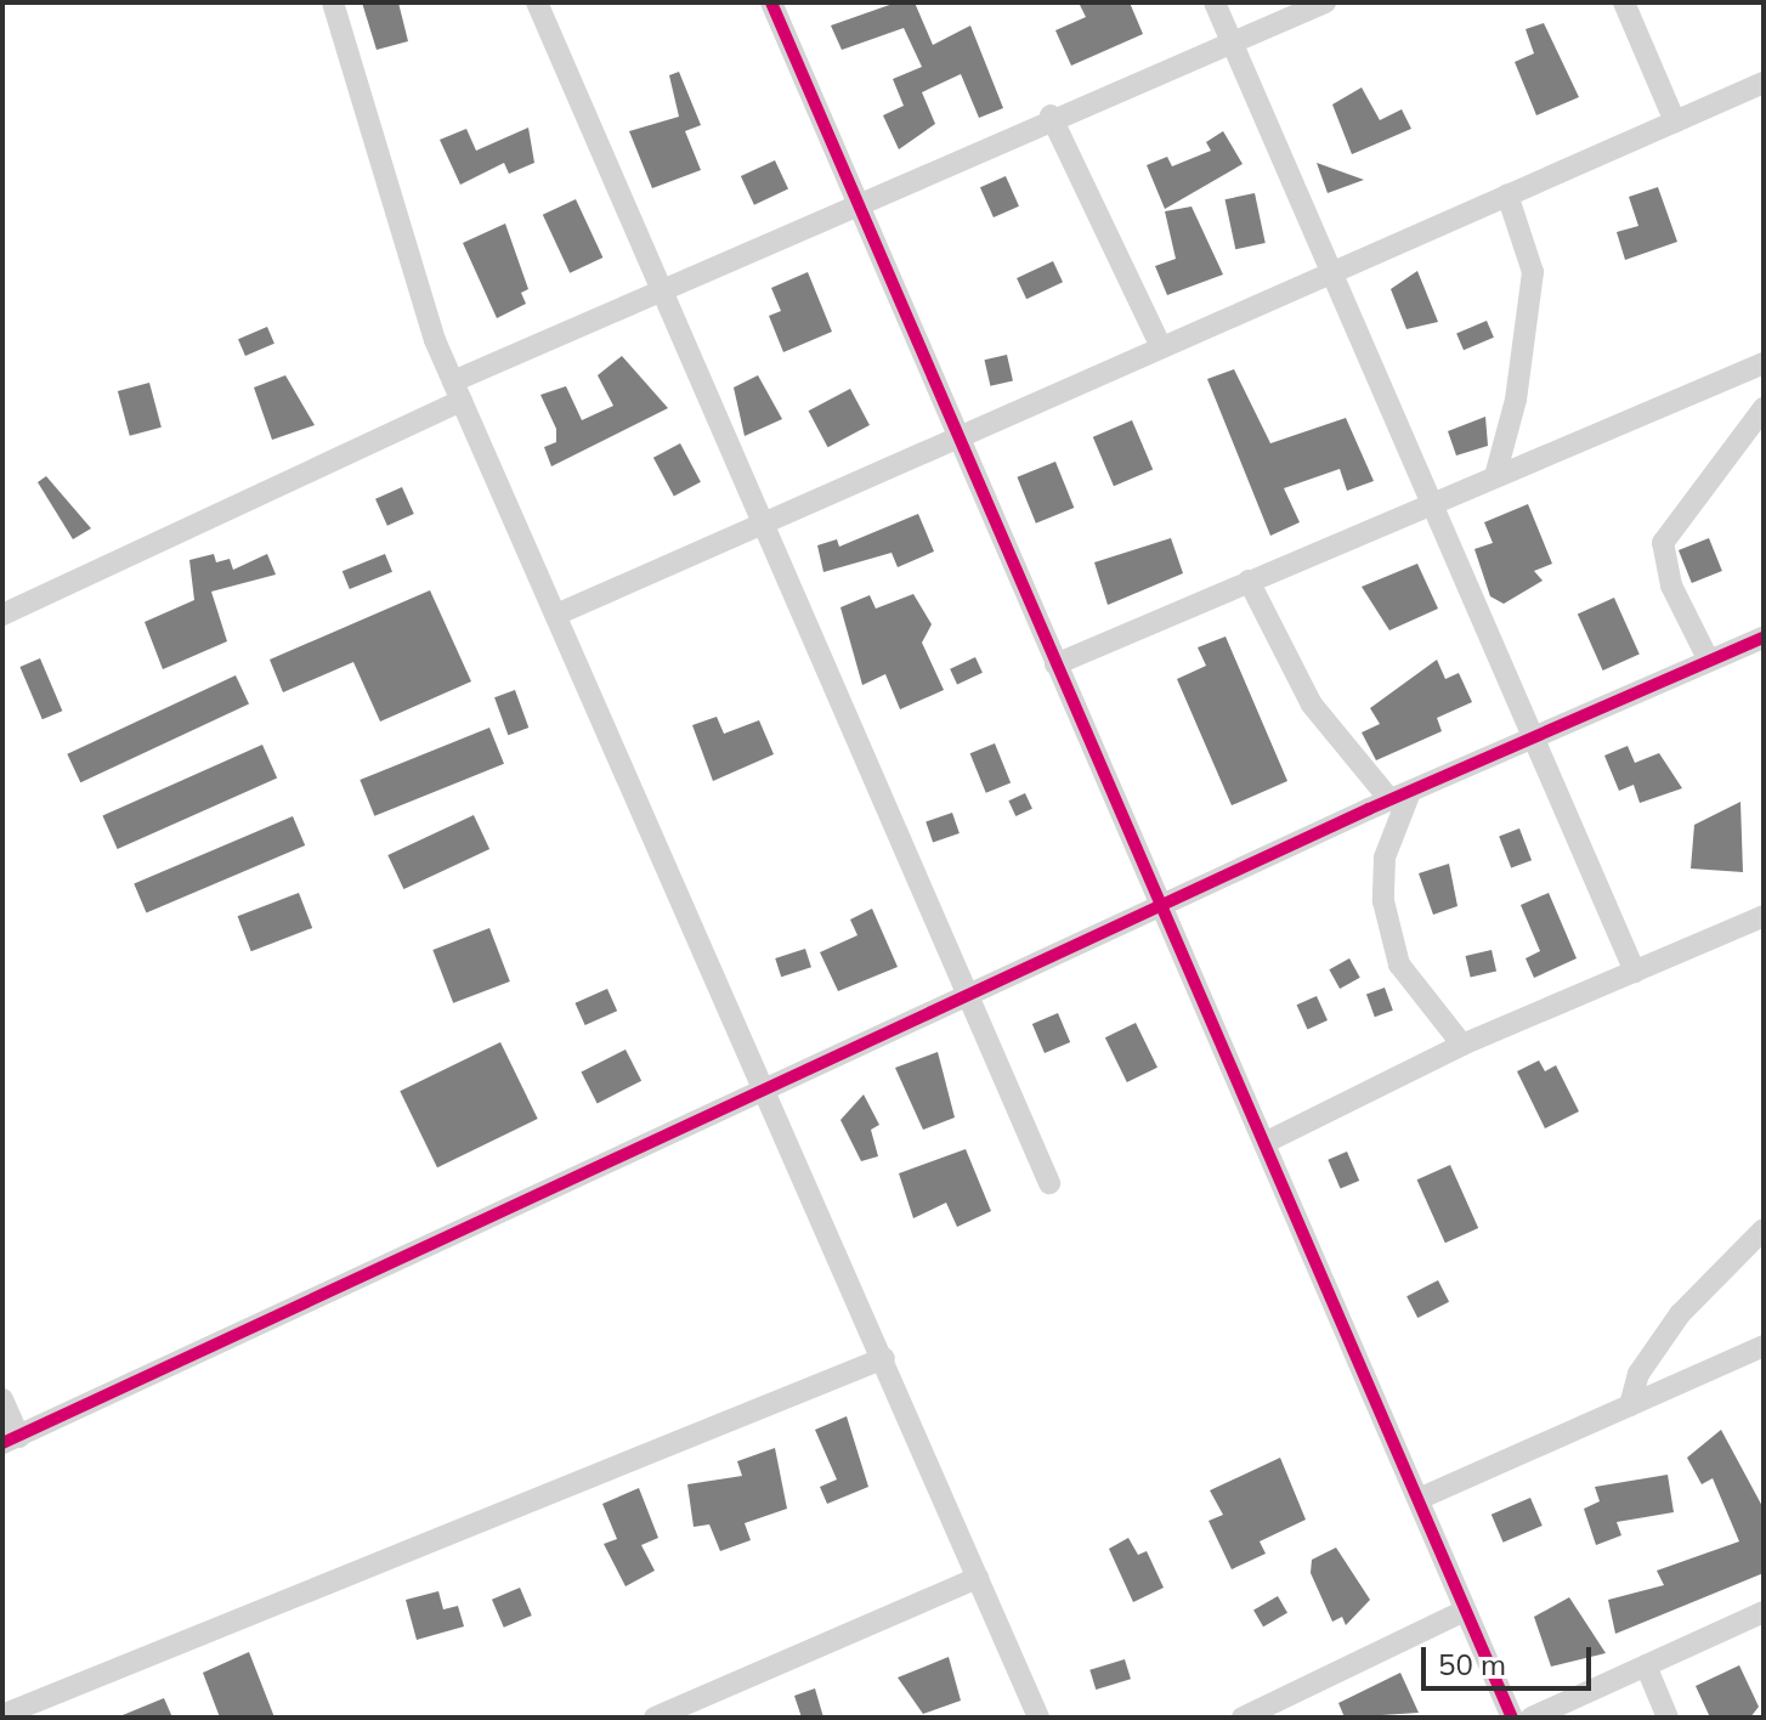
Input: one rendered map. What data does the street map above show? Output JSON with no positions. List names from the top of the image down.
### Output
{
  "scale_bar": "50 m"
}
